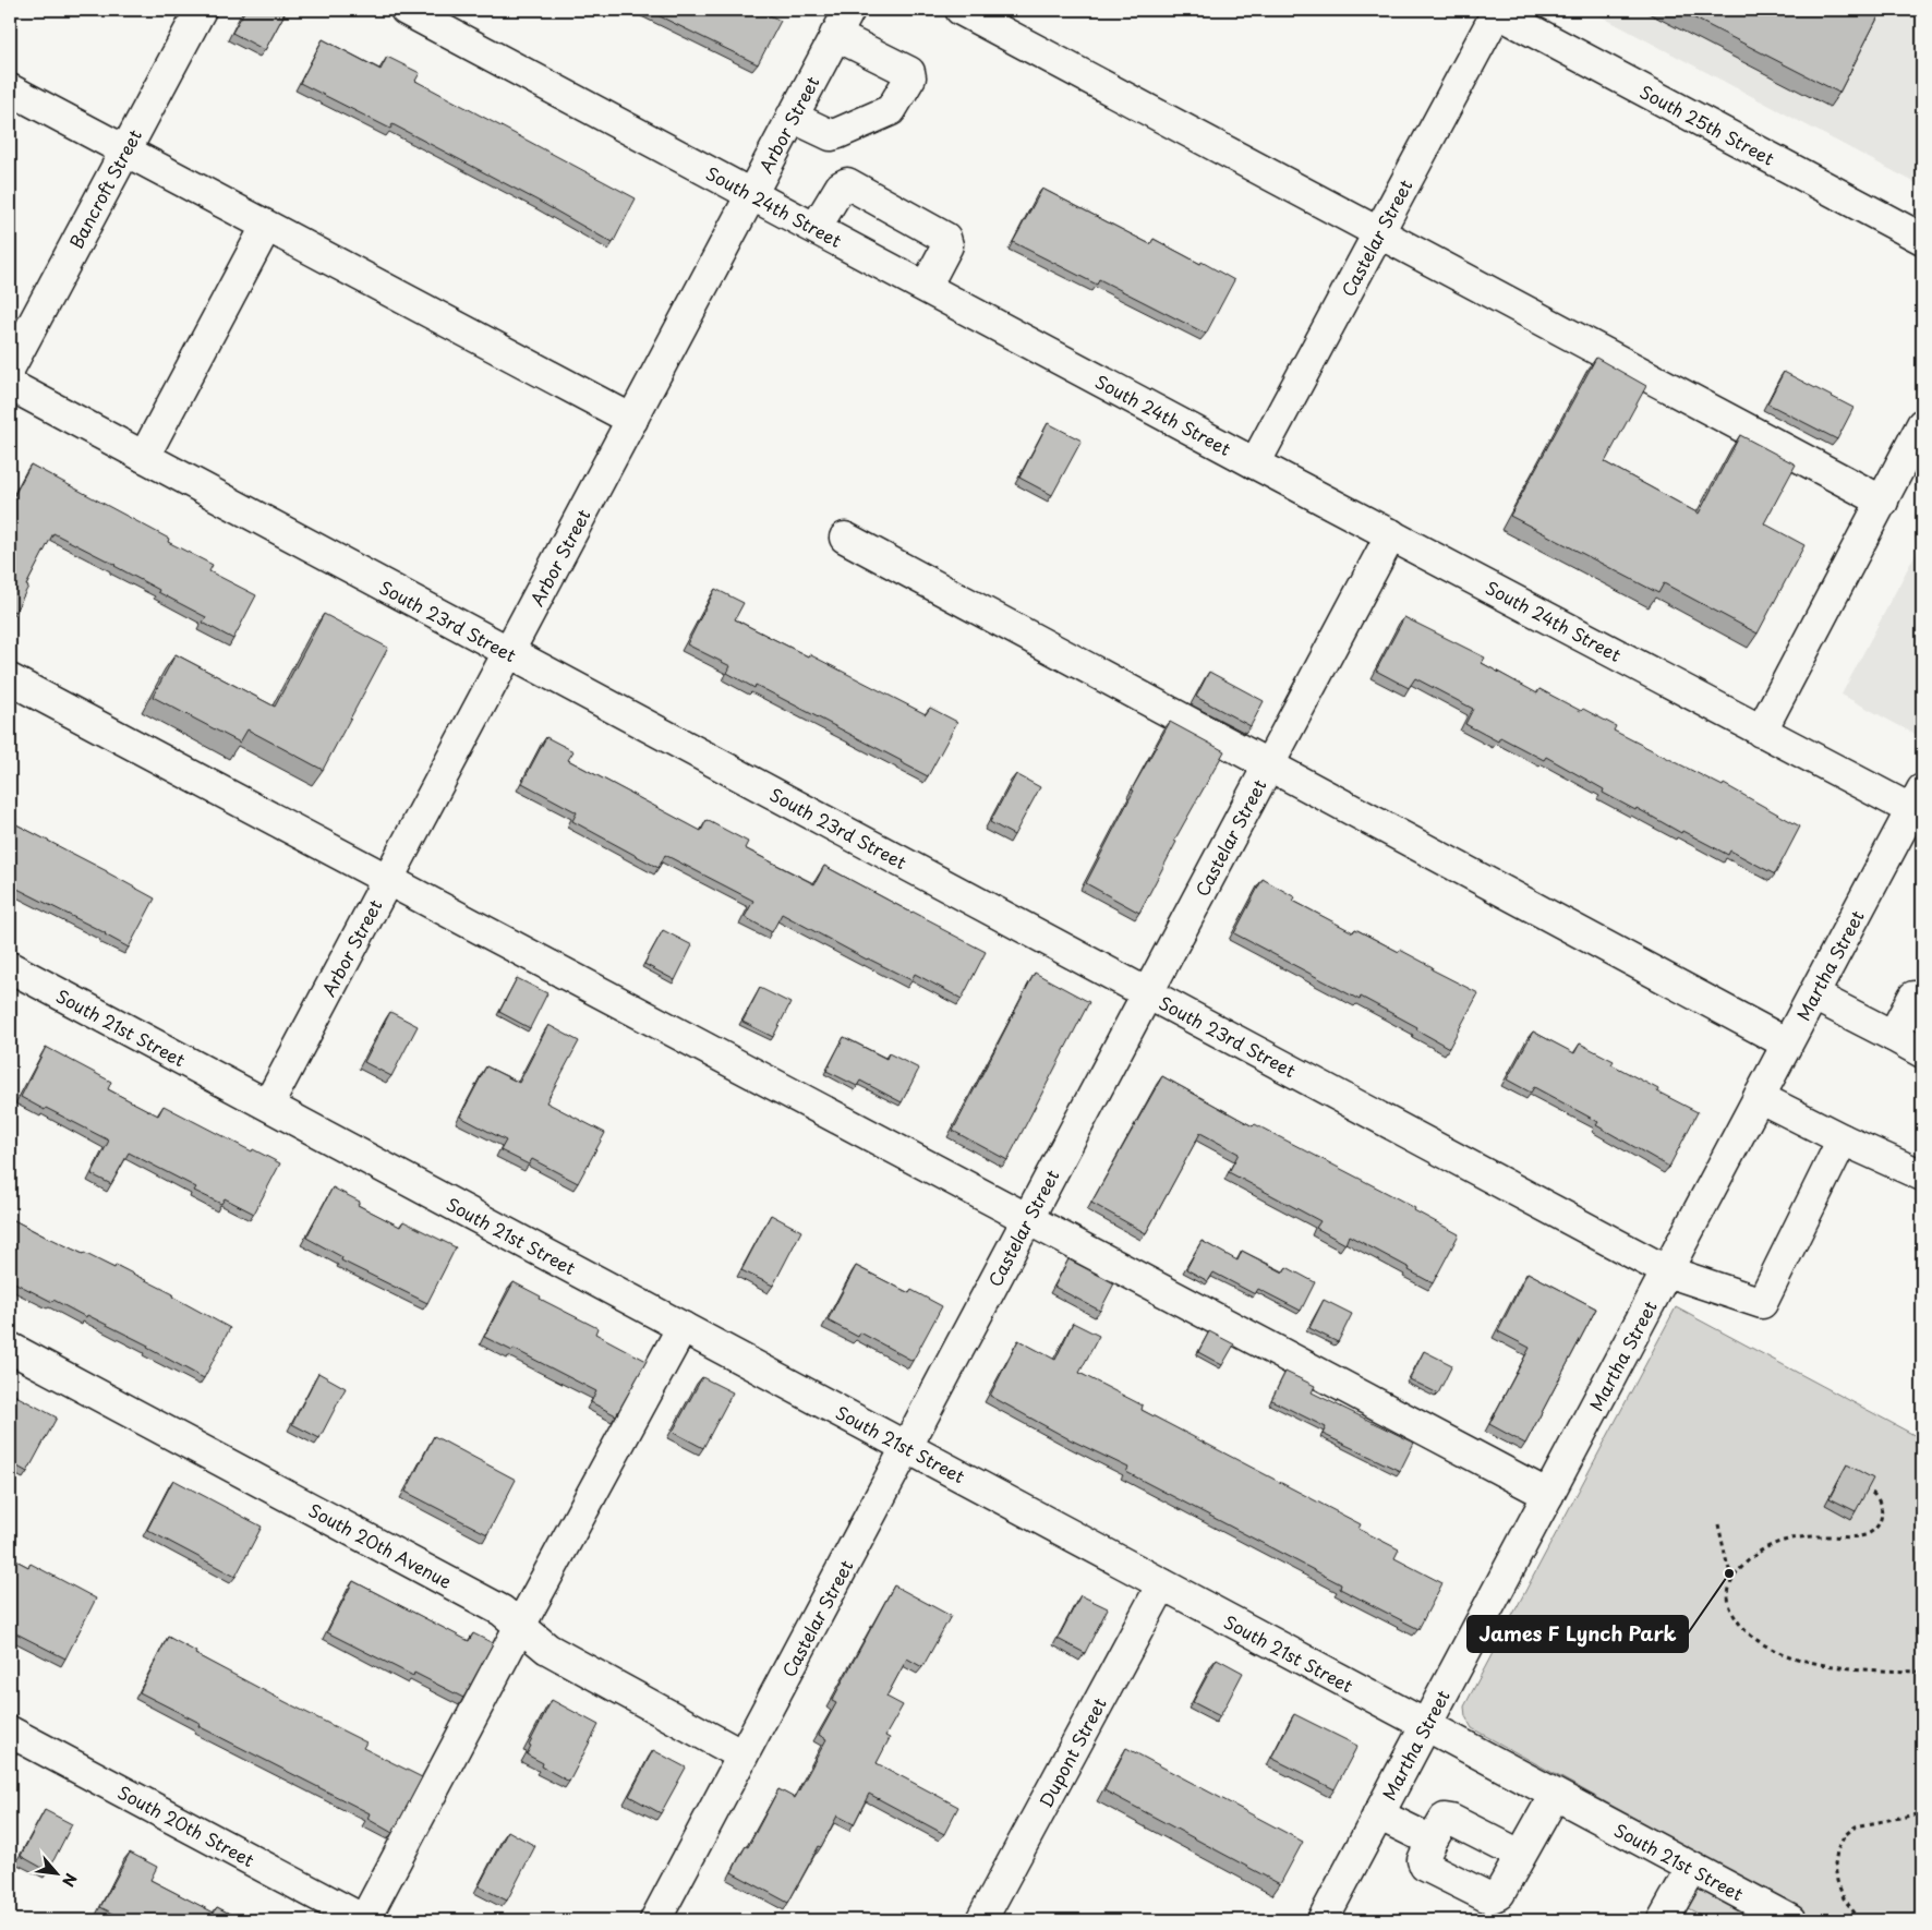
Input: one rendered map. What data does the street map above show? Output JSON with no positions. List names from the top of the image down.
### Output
{
  "streets": {
    "street": [
      "Arbor Street",
      "South 25th Street",
      "Bancroft Street",
      "South 24th Street",
      "Castelar Street",
      "South 23rd Street",
      "Martha Street",
      "South 21st Street",
      "South 20th Avenue",
      "Dupont Street",
      "South 20th Street"
    ]
  },
  "crossings": [
    ["Arbor Street", "South 24th Street"],
    ["Arbor Street", "South 23rd Street"],
    ["Arbor Street", "South 21st Street"],
    ["South 25th Street", "Castelar Street"],
    ["South 24th Street", "Castelar Street"],
    ["South 24th Street", "Martha Street"],
    ["Castelar Street", "South 23rd Street"],
    ["Castelar Street", "South 21st Street"],
    ["Castelar Street", "South 20th Avenue"],
    ["South 23rd Street", "Martha Street"],
    ["Martha Street", "South 21st Street"],
    ["South 21st Street", "Dupont Street"]
  ],
  "places": ["James F Lynch Park"],
  "north": "bottom right"
}
